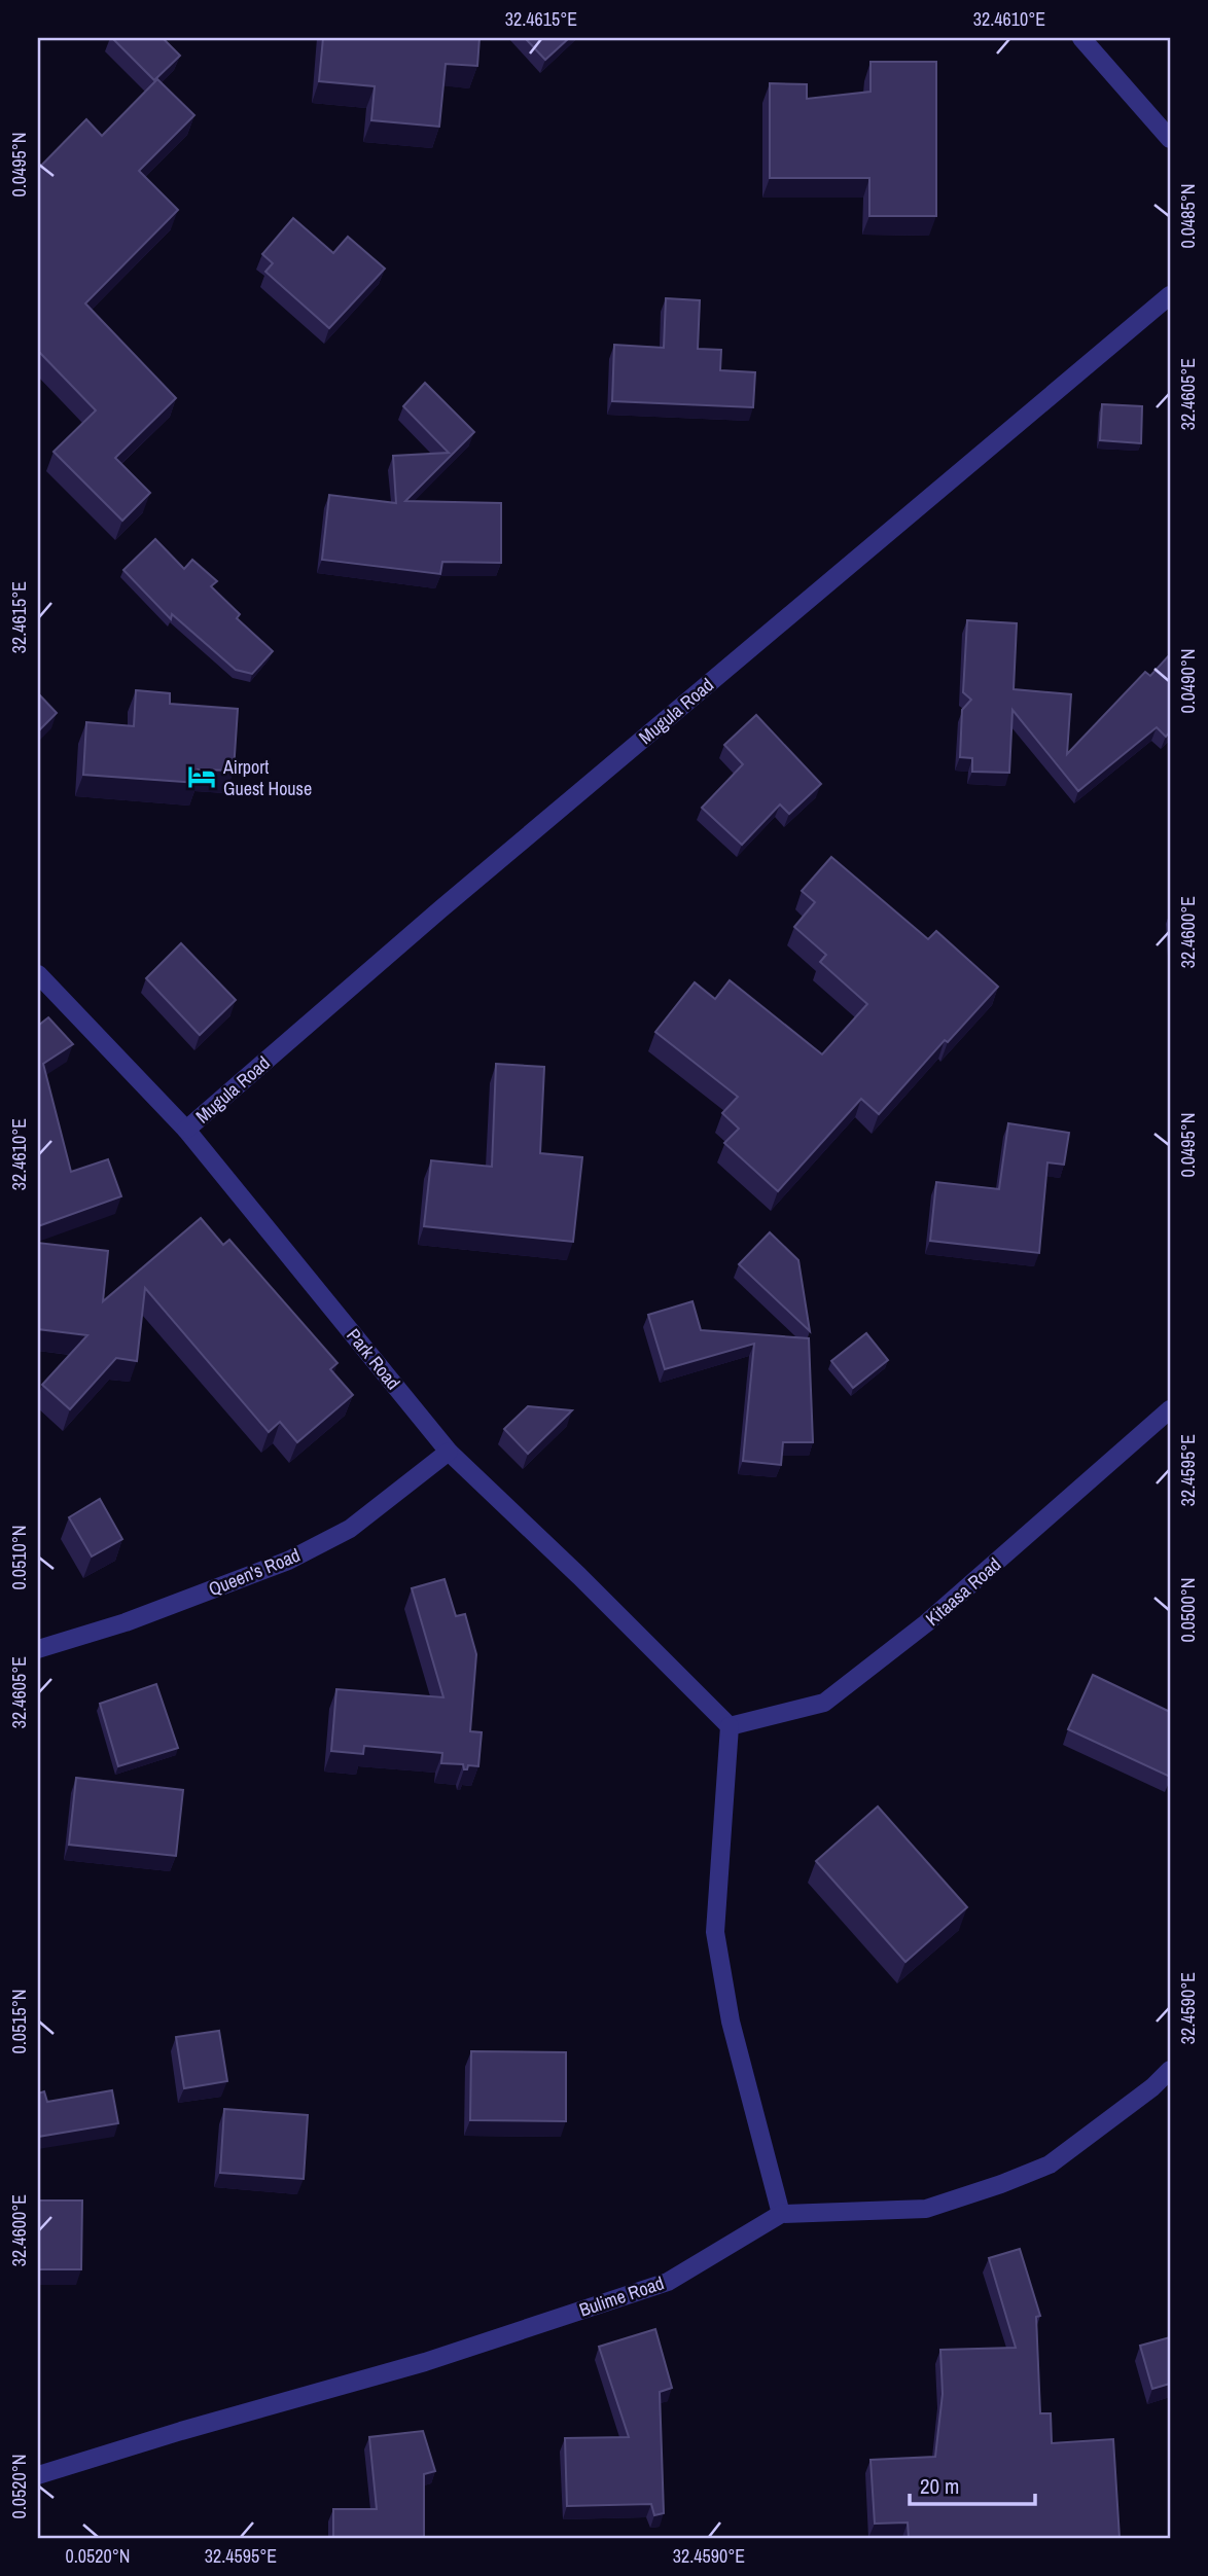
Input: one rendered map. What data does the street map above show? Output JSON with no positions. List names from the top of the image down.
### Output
{
  "streets": {
    "street": [
      "Mugula Road",
      "Park Road",
      "Queen's Road",
      "Kitaasa Road",
      "Bulime Road"
    ]
  },
  "crossings": [
    ["Mugula Road", "Park Road"],
    ["Park Road", "Queen's Road"],
    ["Park Road", "Kitaasa Road"]
  ],
  "places": {
    "hotel": ["Airport Guest House"]
  },
  "scale_bar": "20 m",
  "coordinates": [
    "32.4615°E",
    "32.4610°E",
    "0.0495°N",
    "0.0485°N",
    "32.4605°E",
    "0.0490°N",
    "32.4600°E",
    "32.4595°E",
    "0.0510°N",
    "0.0500°N",
    "32.4590°E",
    "0.0515°N",
    "0.0520°N"
  ]
}
